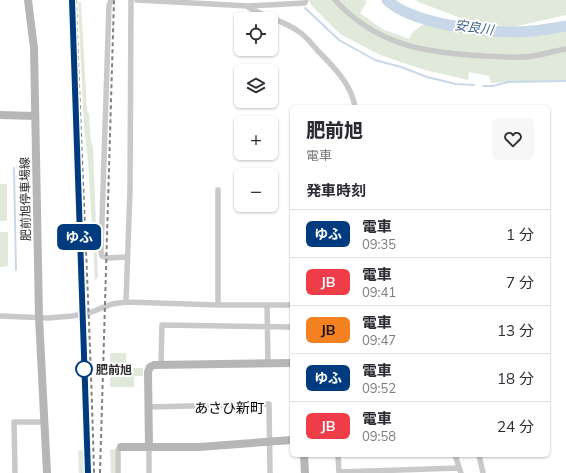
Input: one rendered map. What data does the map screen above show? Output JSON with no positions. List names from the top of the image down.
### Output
{
  "streets": {
    "street": ["肥前旭停車場線"]
  },
  "districts": ["あさひ新町"],
  "water": ["安良川"],
  "places": ["肥前旭"],
  "page": {
    "on_map": "ゆふ",
    "map_buttons": ["+", "−"],
    "heading": [
      ["肥前旭", "電車"],
      "発車時刻"
    ],
    "list": [
      {
        "mark": "ゆふ",
        "name": "電車",
        "note": "09:35",
        "value": "1 分"
      },
      {
        "mark": "JB",
        "name": "電車",
        "note": "09:41",
        "value": "7 分"
      },
      {
        "mark": "JB",
        "name": "電車",
        "note": "09:47",
        "value": "13 分"
      },
      {
        "mark": "ゆふ",
        "name": "電車",
        "note": "09:52",
        "value": "18 分"
      },
      {
        "mark": "JB",
        "name": "電車",
        "note": "09:58",
        "value": "24 分"
      }
    ]
  }
}
